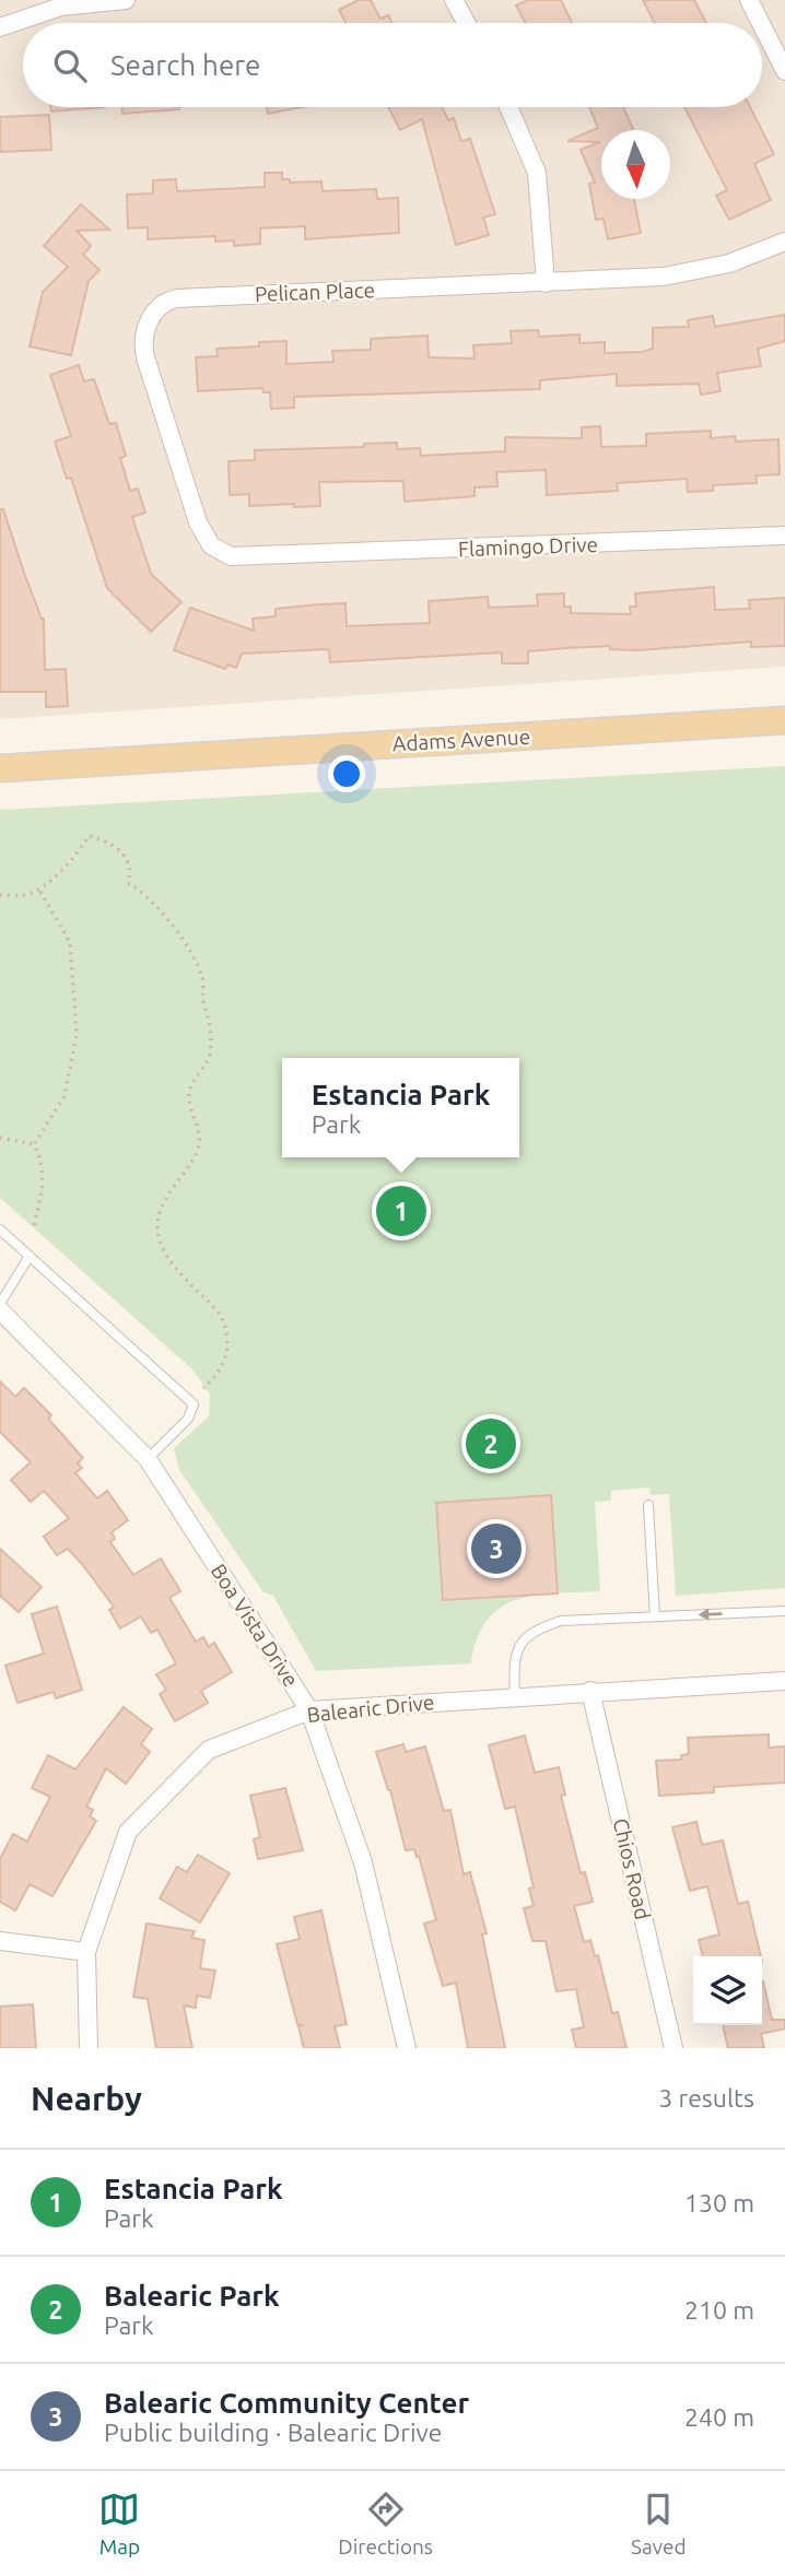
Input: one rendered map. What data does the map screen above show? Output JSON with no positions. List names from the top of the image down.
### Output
{
  "streets": {
    "main road": ["Adams Avenue"],
    "street": [
      "Pelican Place",
      "Flamingo Drive",
      "Boa Vista Drive",
      "Balearic Drive",
      "Chios Road"
    ]
  },
  "crossings": [
    ["Pelican Place", "Flamingo Drive"],
    ["Boa Vista Drive", "Balearic Drive"],
    ["Balearic Drive", "Chios Road"]
  ],
  "north": "bottom",
  "page": {
    "search": "Search here",
    "popup": ["Estancia Park", "Park"],
    "pins": ["1", "2", "3"],
    "heading": ["Nearby", "3 results"],
    "list": [
      {
        "mark": "1",
        "name": "Estancia Park",
        "note": "Park",
        "value": "130 m"
      },
      {
        "mark": "2",
        "name": "Balearic Park",
        "note": "Park",
        "value": "210 m"
      },
      {
        "mark": "3",
        "name": "Balearic Community Center",
        "note": "Public building · Balearic Drive",
        "value": "240 m"
      }
    ],
    "nav": ["Map", "Directions", "Saved"]
  }
}
